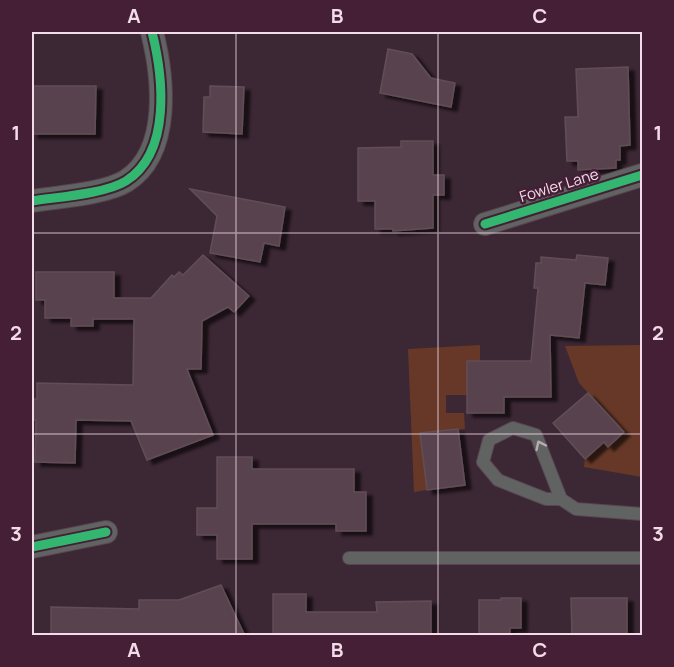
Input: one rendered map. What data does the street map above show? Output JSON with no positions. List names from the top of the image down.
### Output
{
  "streets": {
    "street": ["Fowler Lane"]
  },
  "grid": {
    "columns": ["A", "B", "C"],
    "rows": ["1", "2", "3"]
  }
}
